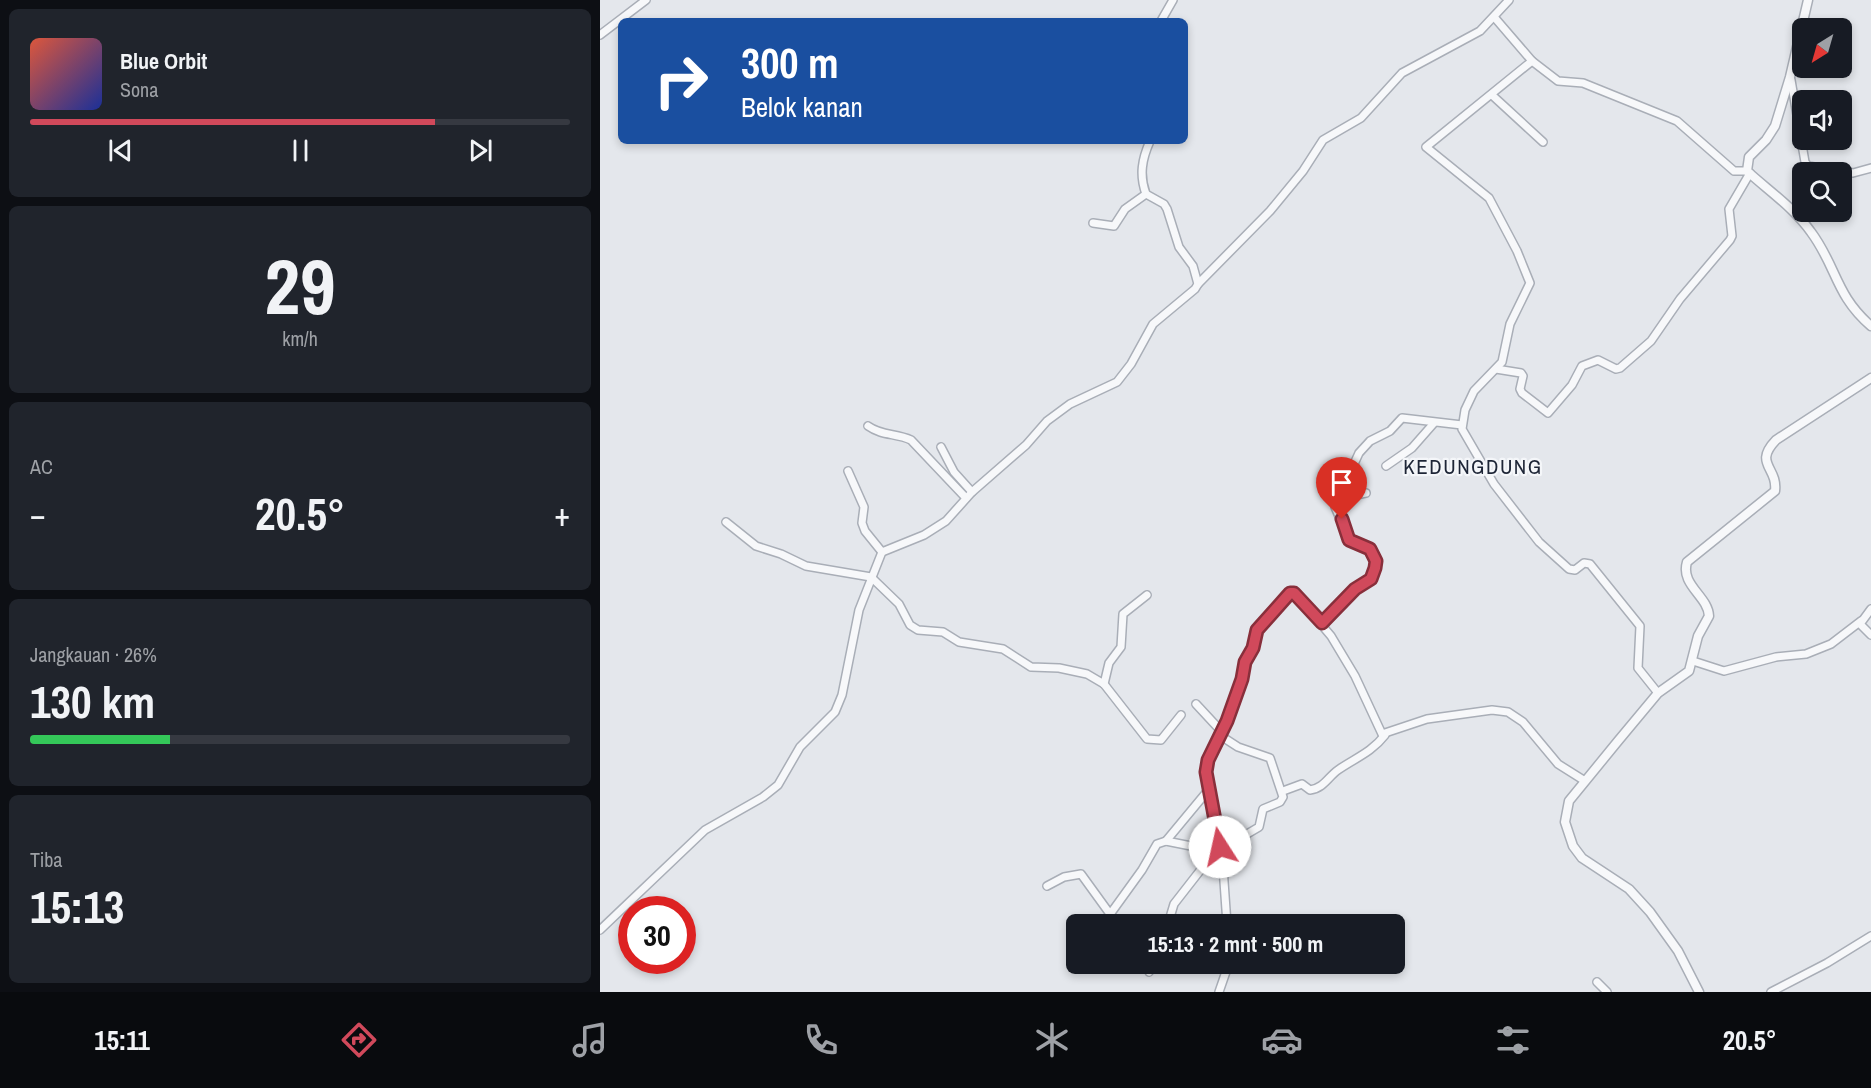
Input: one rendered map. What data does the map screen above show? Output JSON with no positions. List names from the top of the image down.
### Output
{
  "districts": ["KEDUNGDUNG"],
  "north": "bottom left",
  "page": {
    "turn": ["300 m", "Belok kanan"],
    "song": ["Blue Orbit", "Sona"],
    "tile": [
      ["29", "km/h"],
      "AC",
      ["Jangkauan · 26%", "130 km"],
      ["Tiba", "15:13"]
    ],
    "heat": ["−", "20.5°", "+"],
    "limit": "30",
    "trip": "15:13 · 2 mnt · 500 m",
    "tabs": ["15:11", "20.5°"]
  }
}
